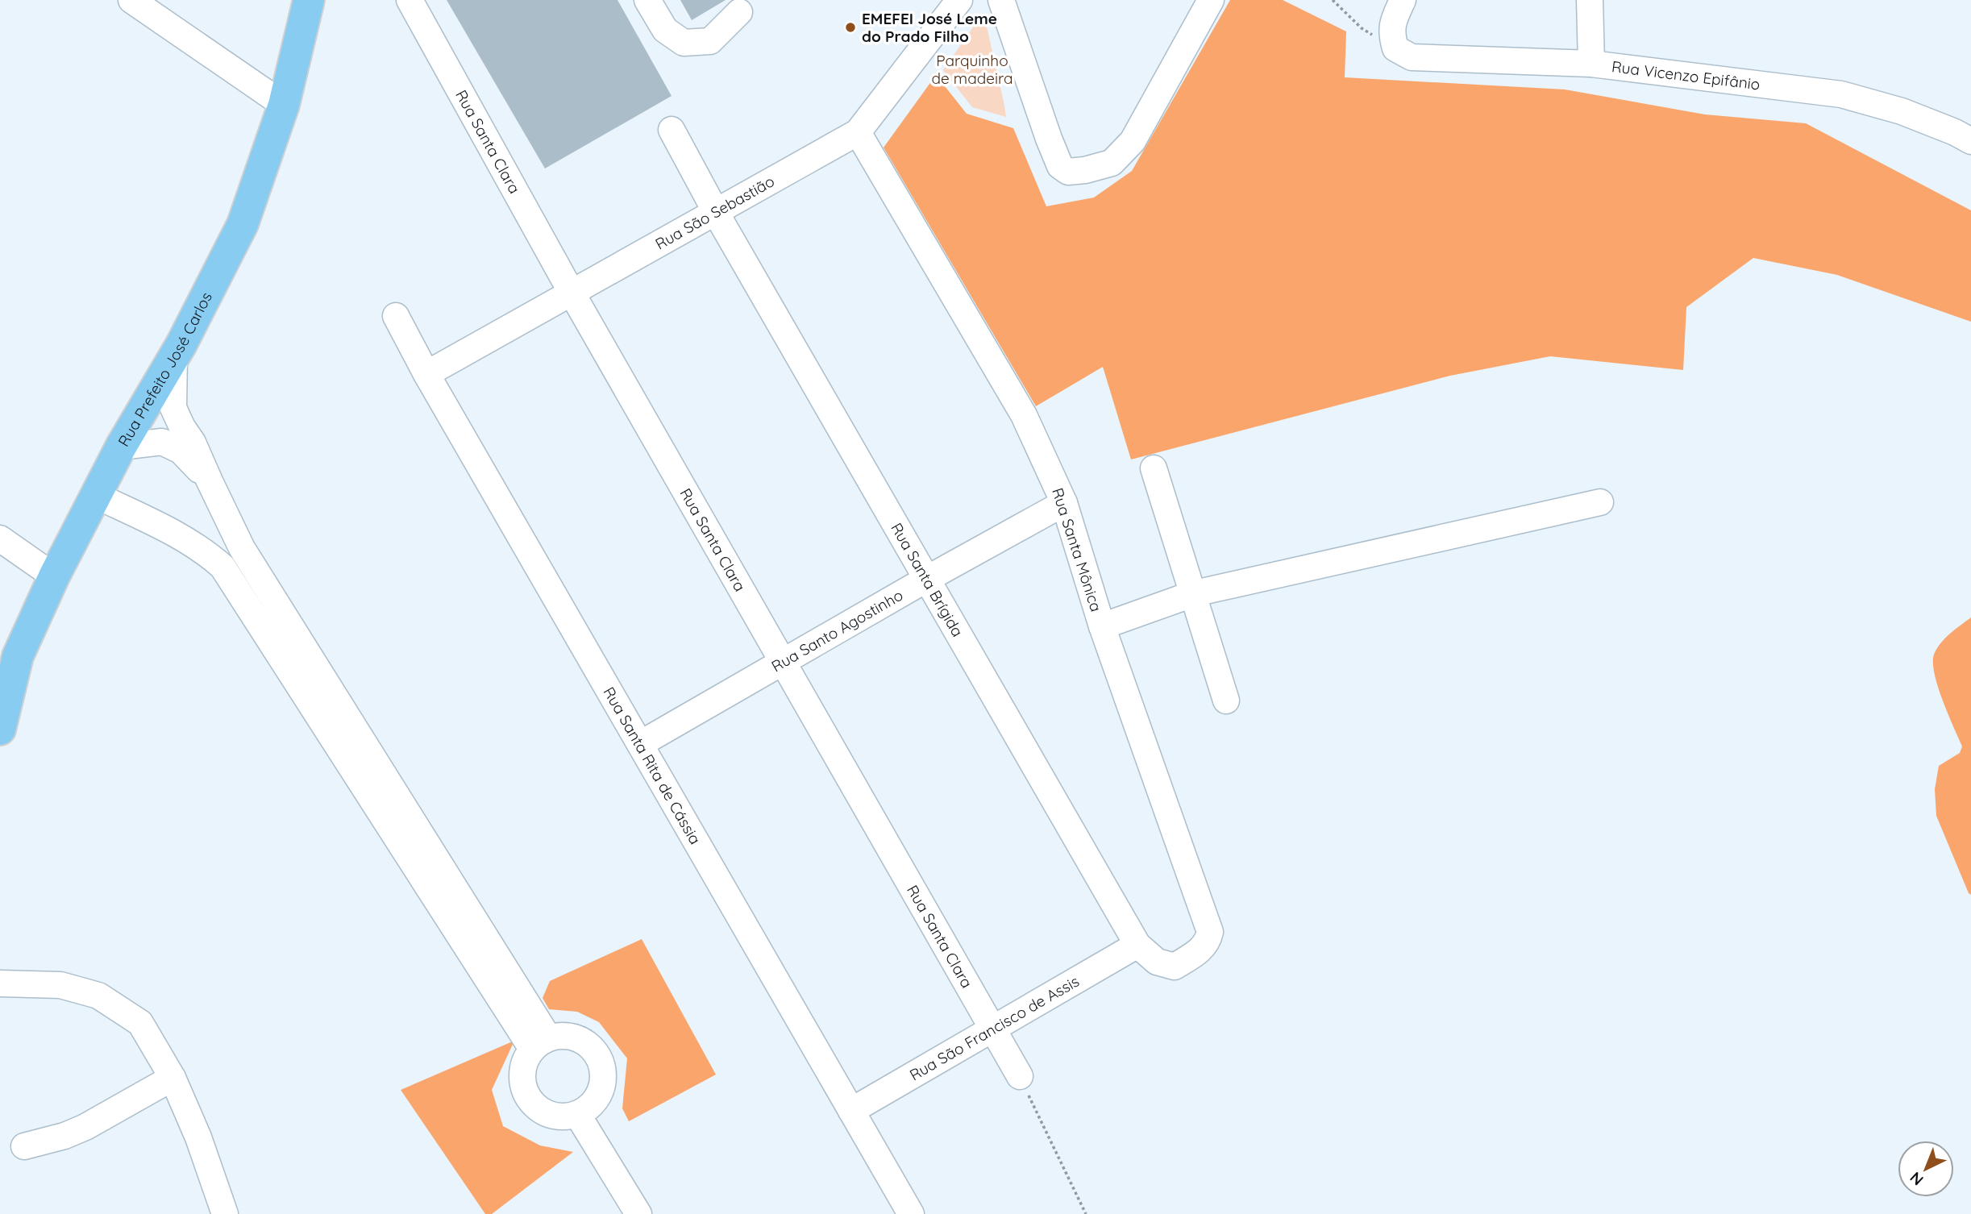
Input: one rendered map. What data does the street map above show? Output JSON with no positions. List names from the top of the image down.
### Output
{
  "streets": {
    "main road": ["Rua Prefeito José Carlos"],
    "street": [
      "Rua Vicenzo Epifânio",
      "Rua Santa Clara",
      "Rua São Sebastião",
      "Rua Santa Mônica",
      "Rua Santa Brígida",
      "Rua Santo Agostinho",
      "Rua Santa Rita de Cássia",
      "Rua São Francisco de Assis"
    ]
  },
  "crossings": [
    ["Rua Santa Clara", "Rua São Sebastião"],
    ["Rua Santa Clara", "Rua Santo Agostinho"],
    ["Rua Santa Clara", "Rua São Francisco de Assis"],
    ["Rua São Sebastião", "Rua Santa Mônica"],
    ["Rua São Sebastião", "Rua Santa Brígida"],
    ["Rua São Sebastião", "Rua Santa Rita de Cássia"],
    ["Rua Santa Mônica", "Rua Santa Brígida"],
    ["Rua Santa Mônica", "Rua Santo Agostinho"],
    ["Rua Santa Brígida", "Rua Santo Agostinho"],
    ["Rua Santa Brígida", "Rua São Francisco de Assis"],
    ["Rua Santo Agostinho", "Rua Santa Rita de Cássia"],
    ["Rua Santa Rita de Cássia", "Rua São Francisco de Assis"]
  ],
  "parks": ["Parquinho de madeira"],
  "places": ["EMEFEI José Leme do Prado Filho"],
  "north": "bottom left"
}
